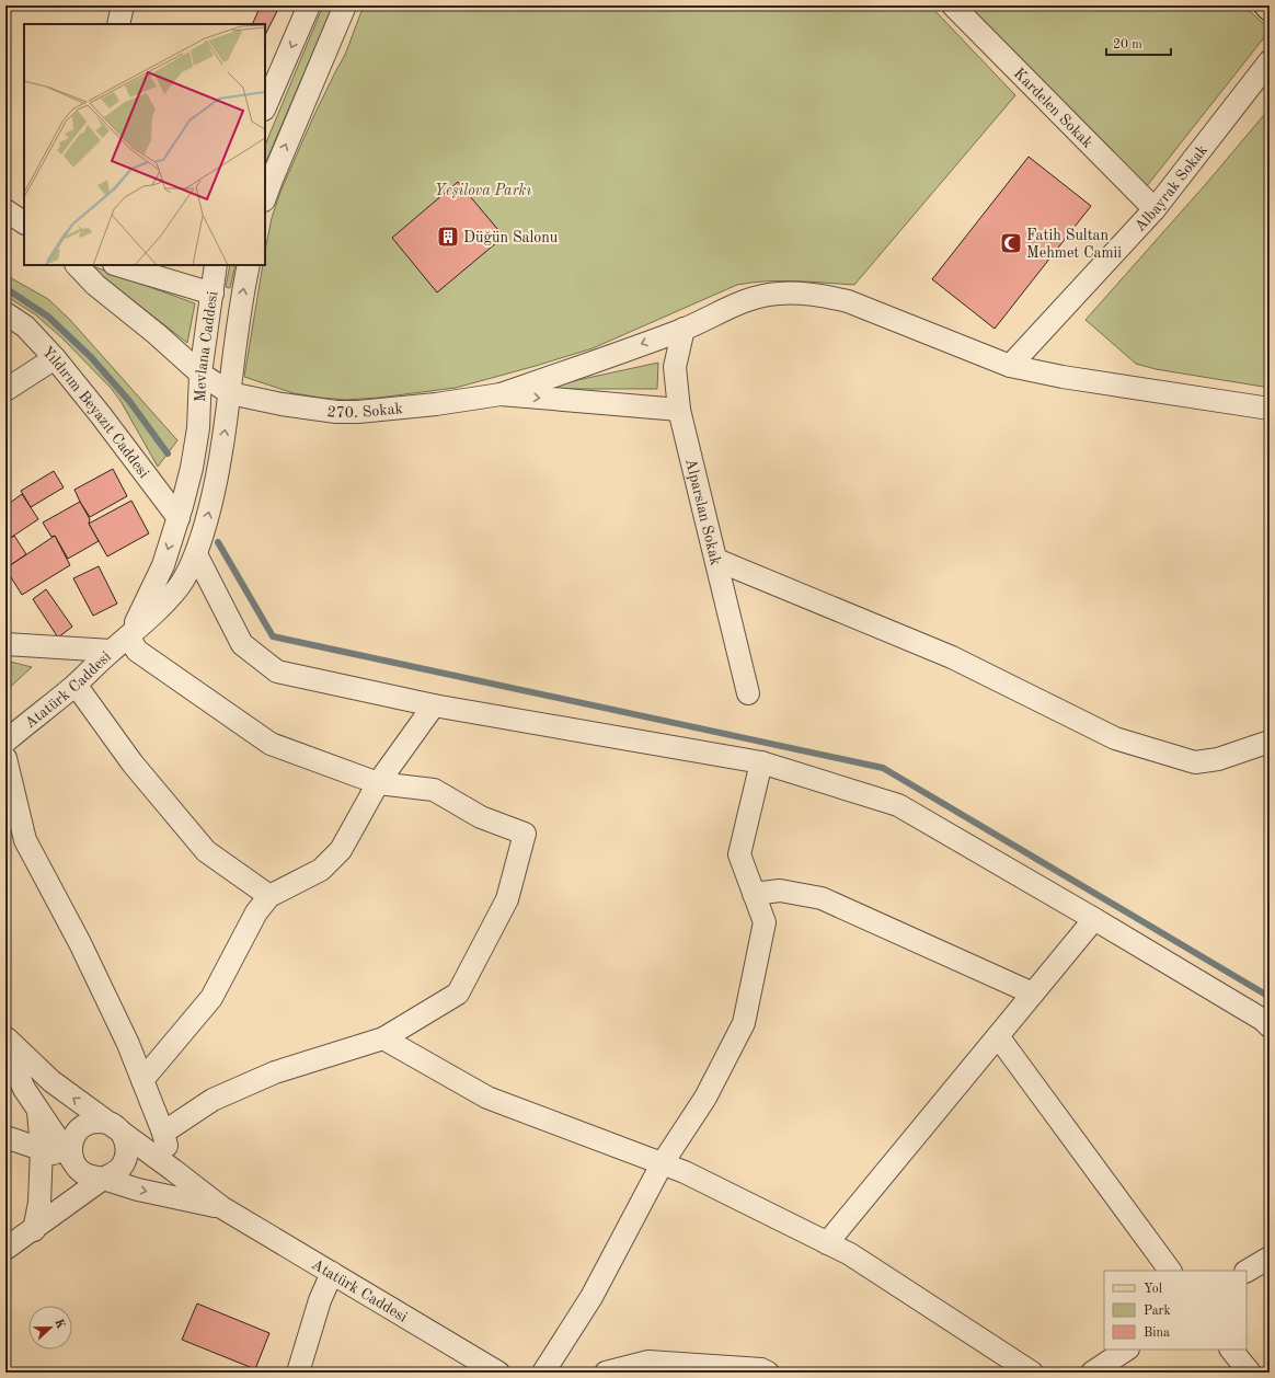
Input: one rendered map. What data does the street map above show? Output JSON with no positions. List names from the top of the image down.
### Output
{
  "streets": {
    "street": [
      "Kardelen Sokak",
      "Albayrak Sokak",
      "Mevlana Caddesi",
      "270. Sokak",
      "Yıldırım Beyazıt Caddesi",
      "Alparslan Sokak",
      "Atatürk Caddesi"
    ]
  },
  "crossings": [
    ["Kardelen Sokak", "Albayrak Sokak"],
    ["Mevlana Caddesi", "Yıldırım Beyazıt Caddesi"],
    ["270. Sokak", "Atatürk Caddesi"]
  ],
  "parks": ["Yeşilova Parkı"],
  "places": {
    "building": ["Düğün Salonu"],
    "mosque": ["Fatih Sultan Mehmet Camii"]
  },
  "legend": ["Yol", "Park", "Bina"],
  "scale_bar": "20 m",
  "north": "right"
}
